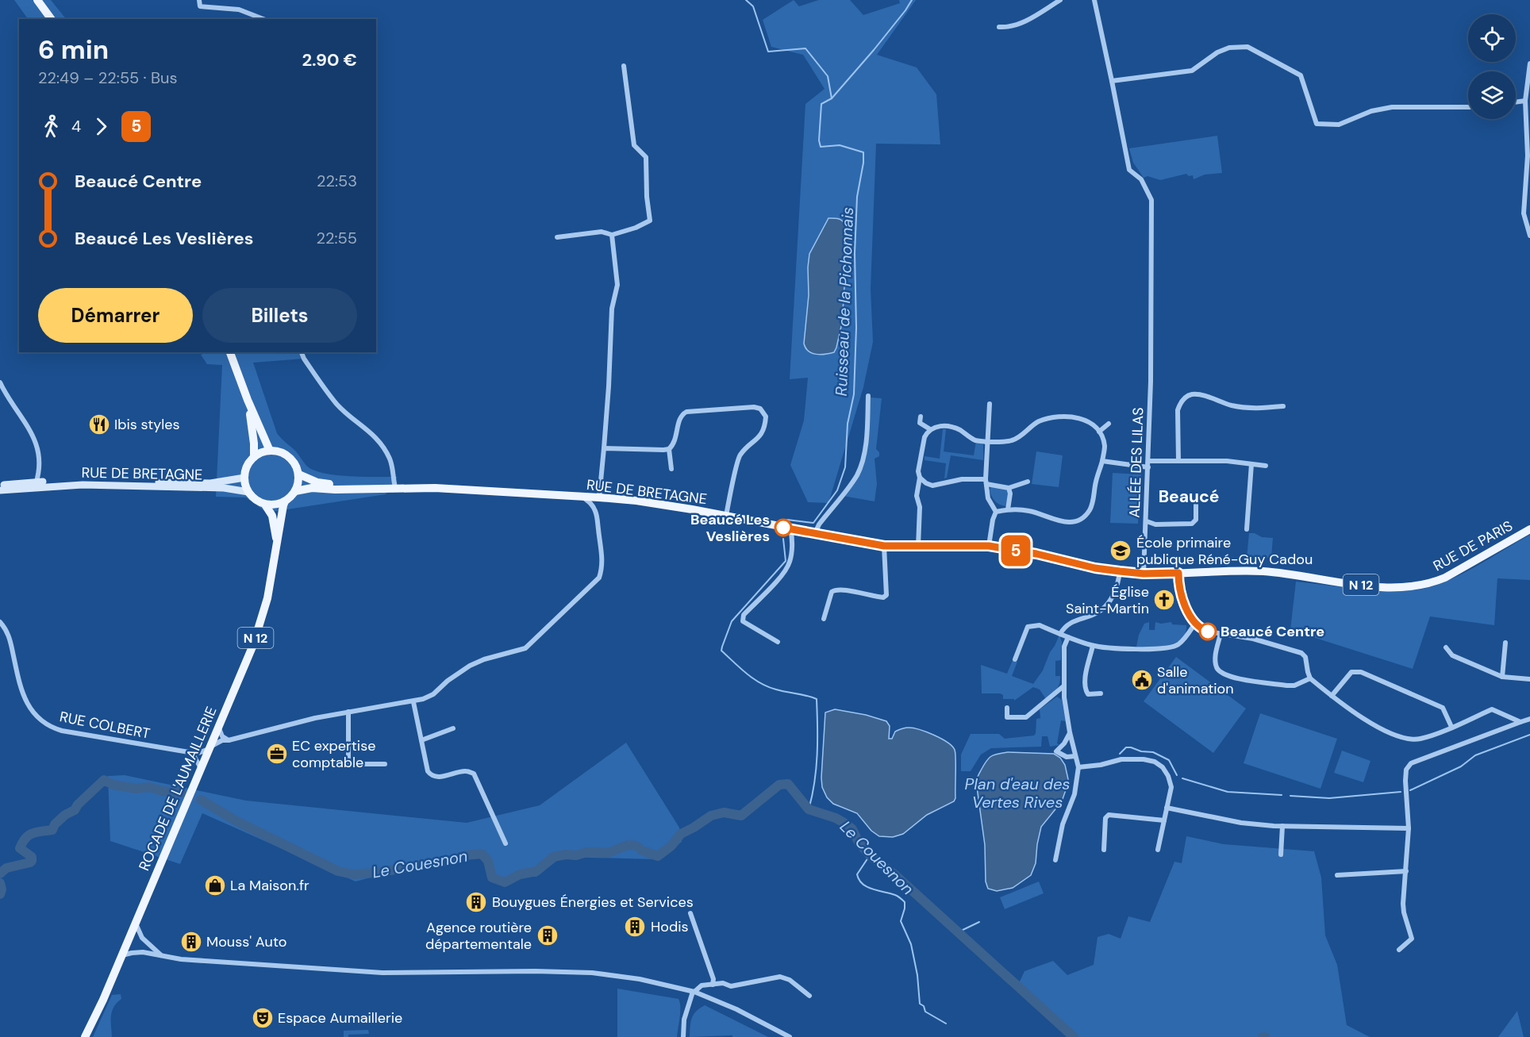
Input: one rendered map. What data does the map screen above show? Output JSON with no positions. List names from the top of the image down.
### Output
{
  "streets": {
    "main road": [
      "RUE DE BRETAGNE",
      "RUE DE PARIS",
      "N 12",
      "ROCADE DE L'AUMAILLERIE"
    ],
    "street": ["ALLÉE DES LILAS", "RUE COLBERT"]
  },
  "crossings": [
    ["ALLÉE DES LILAS", "RUE DE BRETAGNE"],
    ["ALLÉE DES LILAS", "RUE DE PARIS"],
    ["RUE DE BRETAGNE", "RUE DE PARIS"],
    ["RUE DE BRETAGNE", "RUE COLBERT"],
    ["RUE DE BRETAGNE", "ROCADE DE L'AUMAILLERIE"],
    ["RUE COLBERT", "ROCADE DE L'AUMAILLERIE"]
  ],
  "districts": ["Beaucé"],
  "water": ["Ruisseau de la Pichonnais", "Plan d'eau des Vertes Rives", "Le Couesnon"],
  "places": {
    "restaurant": ["Ibis styles"],
    "other": ["Beaucé Les Veslières", "Beaucé Centre"],
    "school or university": ["École primaire publique Réné-Guy Cadou"],
    "church": ["Église Saint-Martin"],
    "public building": ["Salle d'animation"],
    "office": ["EC expertise comptable"],
    "shop": ["La Maison.fr"],
    "building": [
      "Bouygues Énergies et Services",
      "Hodis",
      "Agence routière départementale",
      "Mouss' Auto"
    ],
    "theatre": ["Espace Aumaillerie"]
  },
  "lines": ["bus line 5"],
  "page": {
    "on_map": "5",
    "heading": ["6 min", "22:49 – 22:55 · Bus", "2.90 €"],
    "legs": ["4", "5"],
    "list": [
      {
        "name": "Beaucé Centre",
        "value": "22:53"
      },
      {
        "name": "Beaucé Les Veslières",
        "value": "22:55"
      }
    ],
    "buttons": ["Démarrer", "Billets"]
  }
}
